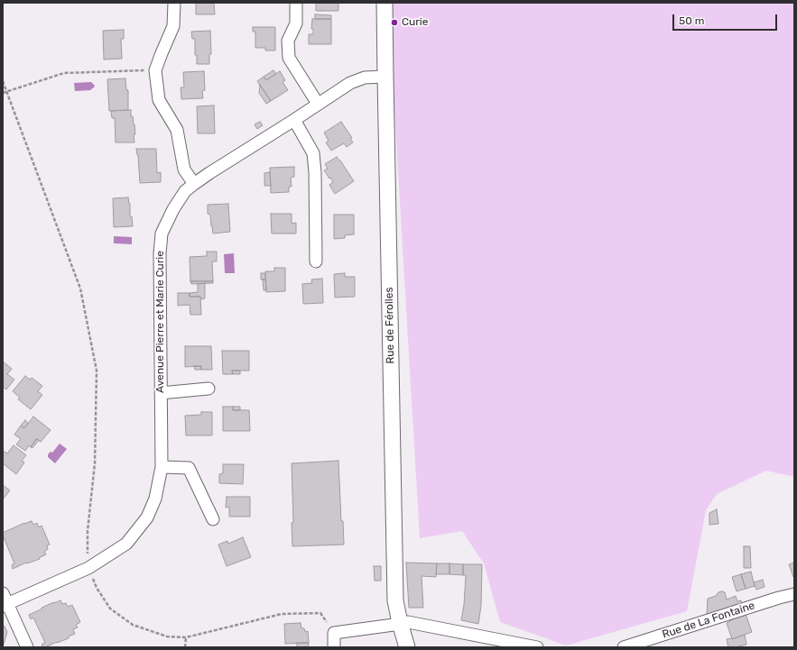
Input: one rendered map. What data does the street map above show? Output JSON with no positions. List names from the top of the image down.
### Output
{
  "streets": {
    "street": ["Avenue Pierre et Marie Curie", "Rue de Férolles", "Rue de La Fontaine"]
  },
  "crossings": [
    ["Avenue Pierre et Marie Curie", "Rue de Férolles"]
  ],
  "places": ["Curie"],
  "scale_bar": "50 m"
}
